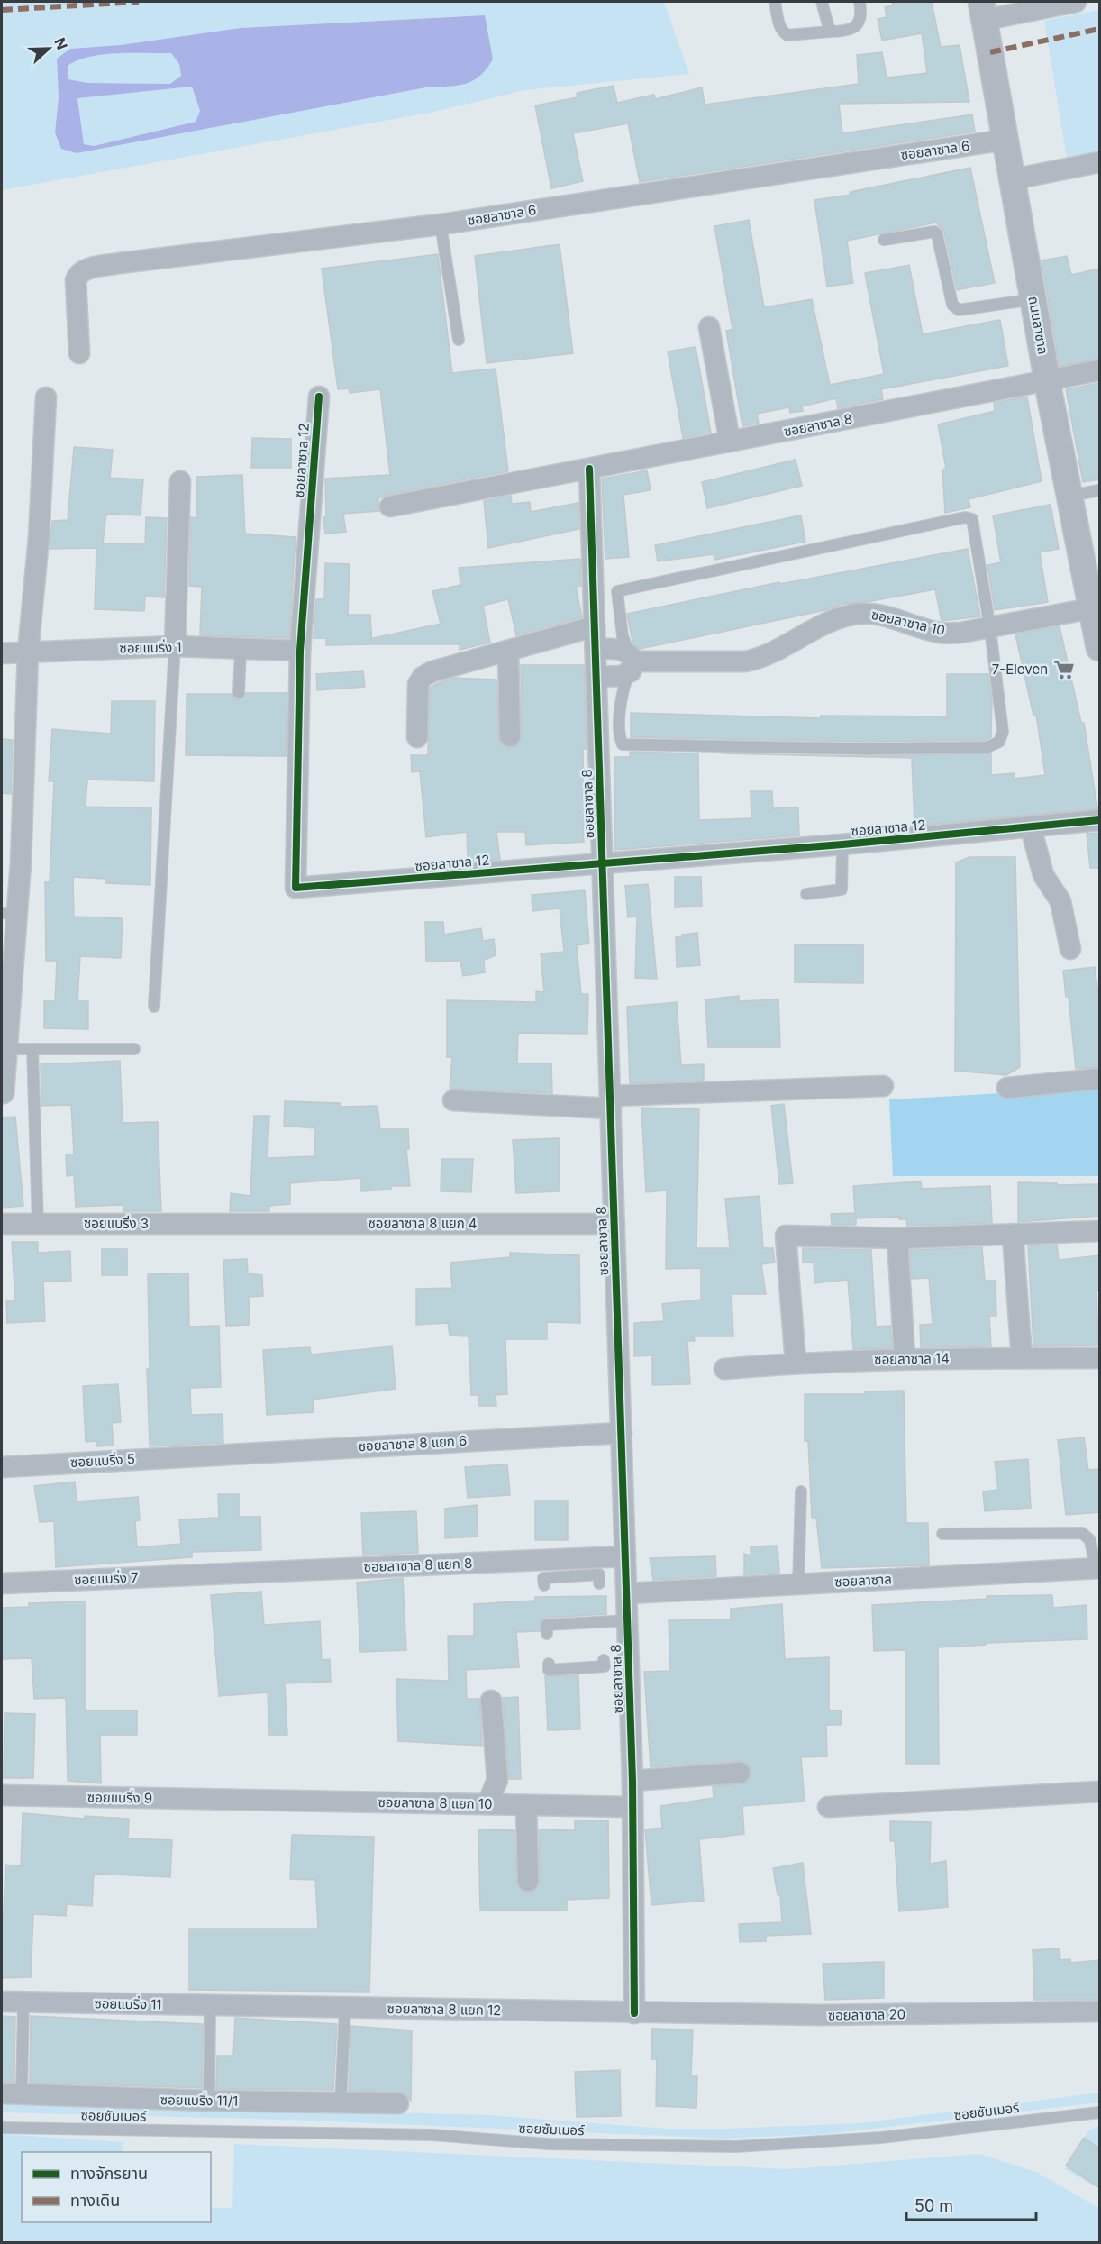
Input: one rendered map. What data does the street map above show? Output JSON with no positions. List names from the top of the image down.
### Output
{
  "streets": {
    "street": [
      "ซอยลาซาล 6",
      "ถนนลาซาล",
      "ซอยลาซาล 8",
      "ซอยลาซาล 12",
      "ซอยลาซาล 10",
      "ซอยแบริ่ง 1",
      "ซอยแบริ่ง 3",
      "ซอยลาซาล 8 แยก 4",
      "ซอยลาซาล 14",
      "ซอยลาซาล 8 แยก 6",
      "ซอยแบริ่ง 5",
      "ซอยลาซาล 8 แยก 8",
      "ซอยแบริ่ง 7",
      "ซอยลาซาล",
      "ซอยแบริ่ง 9",
      "ซอยลาซาล 8 แยก 10",
      "ซอยแบริ่ง 11",
      "ซอยลาซาล 8 แยก 12",
      "ซอยลาซาล 20",
      "ซอยแบริ่ง 11/1"
    ],
    "lane": ["ซอยซัมเมอร์"]
  },
  "crossings": [
    ["ซอยลาซาล 6", "ถนนลาซาล"],
    ["ถนนลาซาล", "ซอยลาซาล 8"],
    ["ถนนลาซาล", "ซอยลาซาล 10"],
    ["ซอยลาซาล 8", "ซอยลาซาล 12"],
    ["ซอยลาซาล 8", "ซอยลาซาล 10"],
    ["ซอยลาซาล 8", "ซอยลาซาล 8 แยก 4"],
    ["ซอยลาซาล 8", "ซอยลาซาล 8 แยก 6"],
    ["ซอยลาซาล 8", "ซอยลาซาล 8 แยก 8"],
    ["ซอยลาซาล 8", "ซอยลาซาล"],
    ["ซอยลาซาล 8", "ซอยลาซาล 8 แยก 10"],
    ["ซอยลาซาล 8", "ซอยลาซาล 8 แยก 12"],
    ["ซอยลาซาล 8", "ซอยลาซาล 20"],
    ["ซอยลาซาล 12", "ซอยแบริ่ง 1"],
    ["ซอยแบริ่ง 3", "ซอยลาซาล 8 แยก 4"],
    ["ซอยลาซาล 8 แยก 6", "ซอยแบริ่ง 5"],
    ["ซอยลาซาล 8 แยก 8", "ซอยแบริ่ง 7"],
    ["ซอยแบริ่ง 9", "ซอยลาซาล 8 แยก 10"],
    ["ซอยแบริ่ง 11", "ซอยลาซาล 8 แยก 12"],
    ["ซอยลาซาล 8 แยก 12", "ซอยลาซาล 20"]
  ],
  "places": {
    "supermarket": ["7-Eleven"]
  },
  "legend": ["ทางจักรยาน", "ทางเดิน"],
  "scale_bar": "50 m",
  "north": "right"
}
